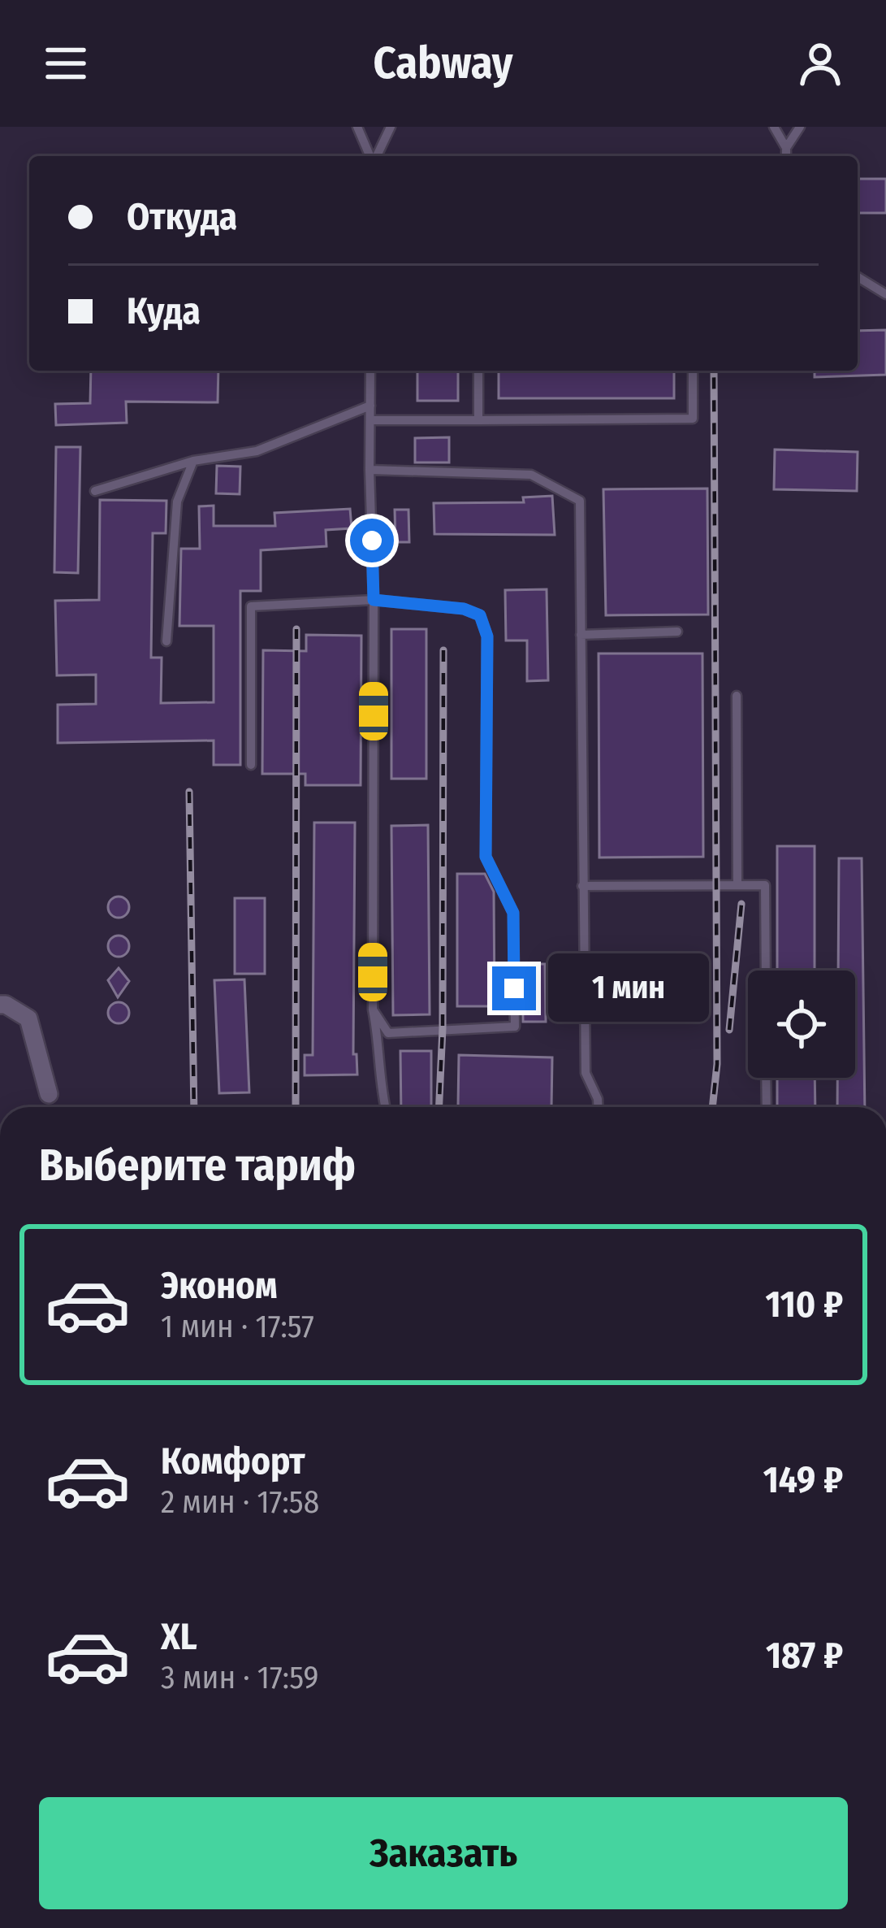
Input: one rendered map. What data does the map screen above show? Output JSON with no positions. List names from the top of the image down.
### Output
{
  "page": {
    "header": "Cabway",
    "banner": ["Откуда", "Куда"],
    "bubble": "1 мин",
    "heading": "Выберите тариф",
    "list": [
      {
        "name": "Эконом",
        "note": "1 мин · 17:57",
        "value": "110 ₽"
      },
      {
        "name": "Комфорт",
        "note": "2 мин · 17:58",
        "value": "149 ₽"
      },
      {
        "name": "XL",
        "note": "3 мин · 17:59",
        "value": "187 ₽"
      }
    ],
    "buttons": "Заказать"
  }
}
